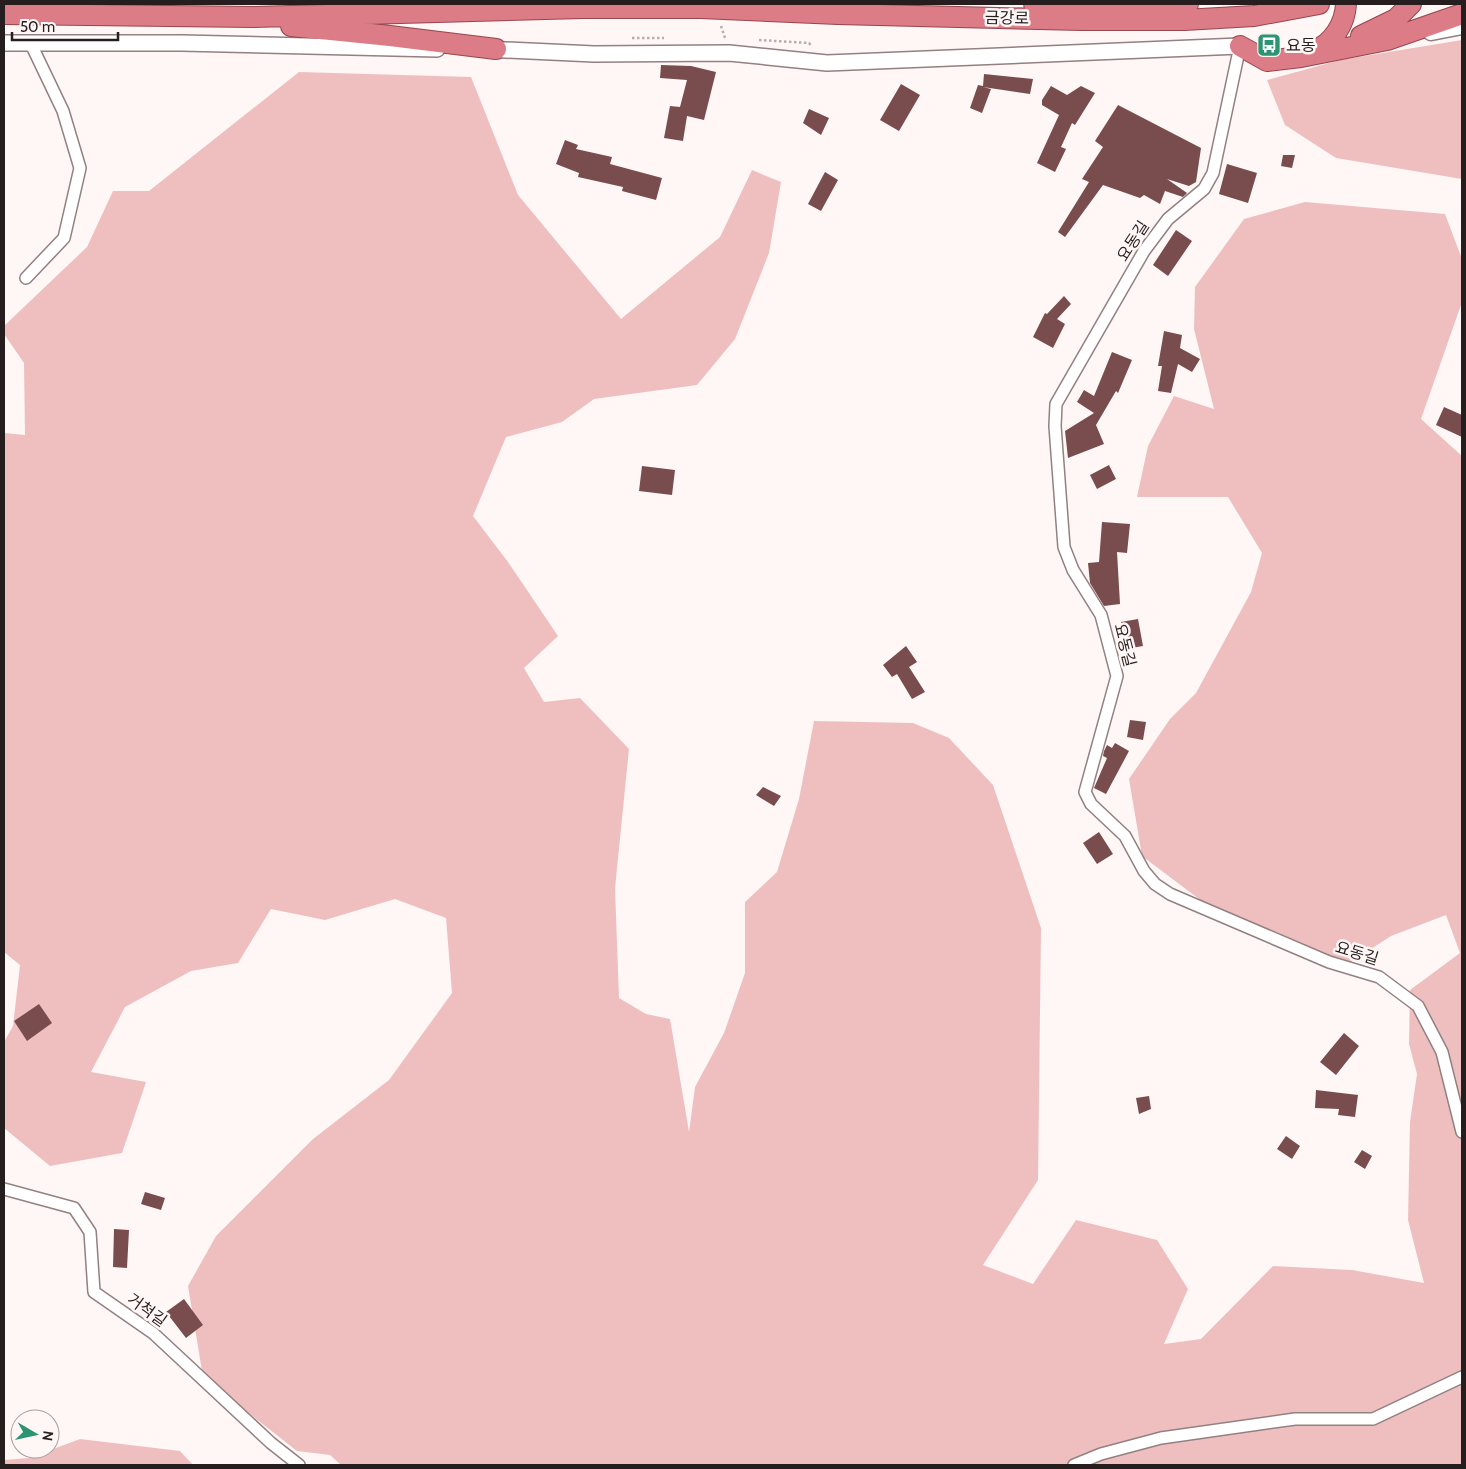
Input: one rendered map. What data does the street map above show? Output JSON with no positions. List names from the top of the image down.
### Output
{
  "streets": {
    "highway": ["금강로"],
    "street": ["요동길", "거척길"]
  },
  "places": {
    "bus stop": ["요동"]
  },
  "scale_bar": "50 m",
  "north": "right"
}
